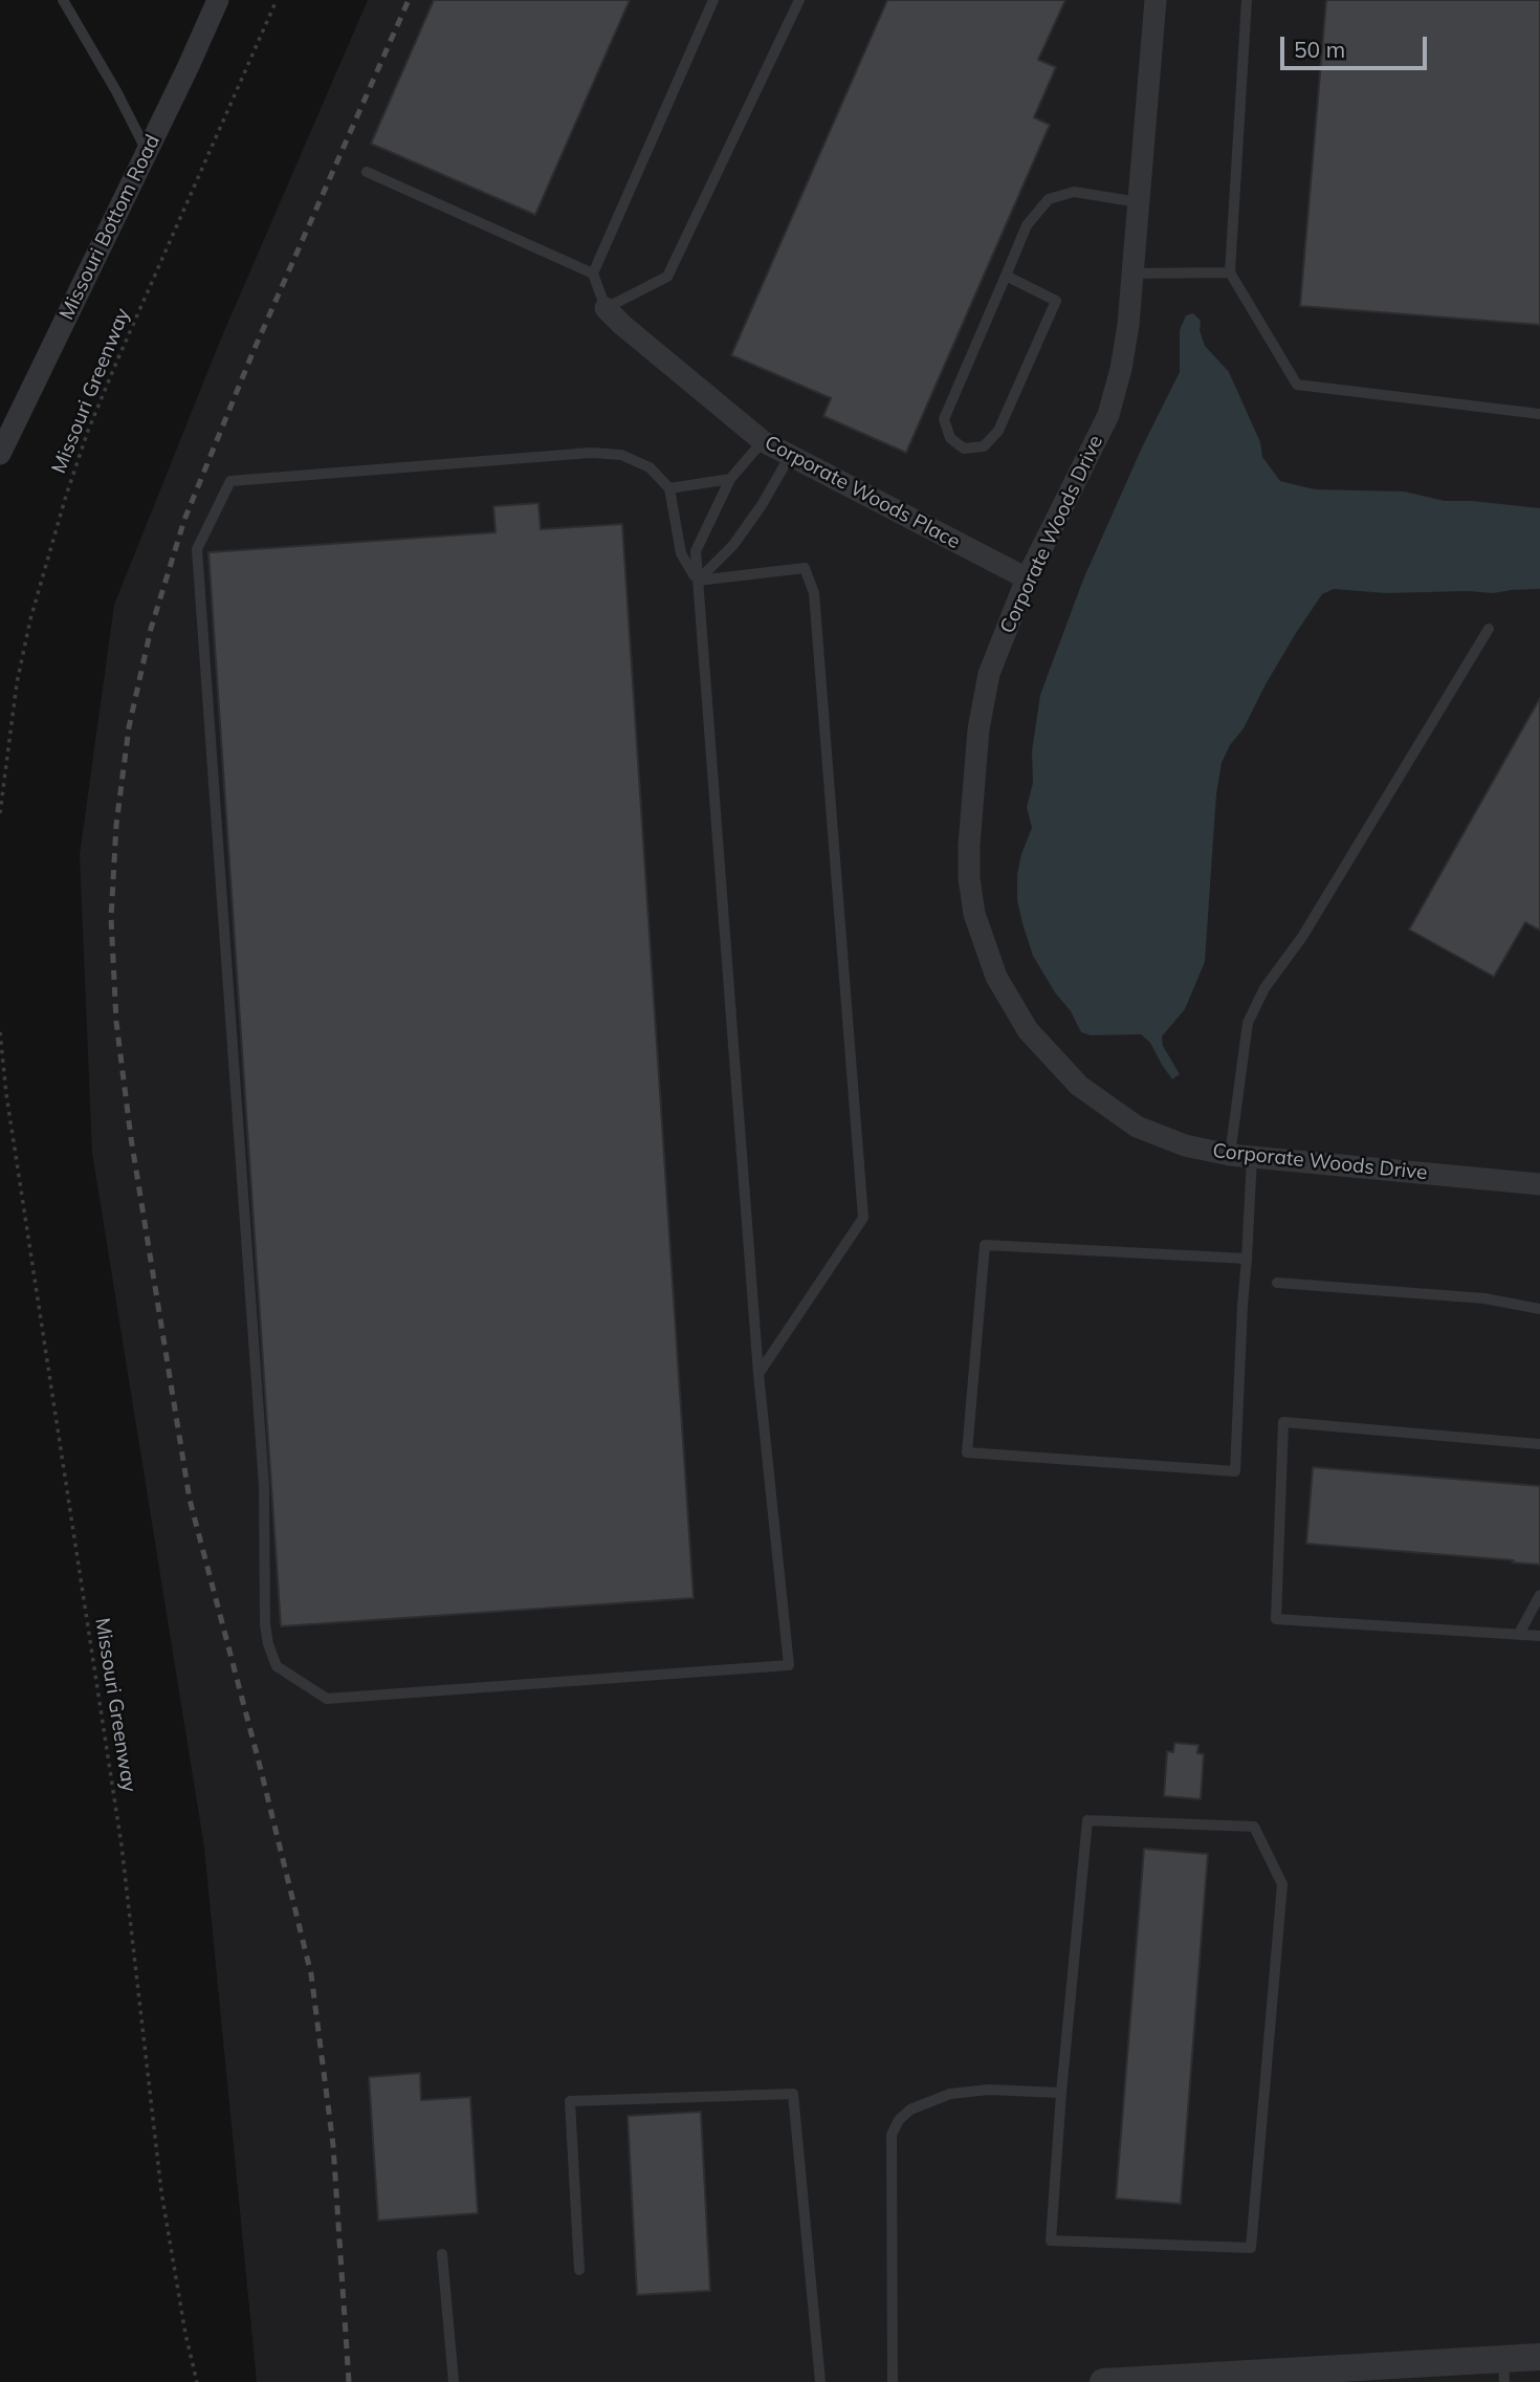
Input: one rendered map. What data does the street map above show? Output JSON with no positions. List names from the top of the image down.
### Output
{
  "streets": {
    "street": ["Missouri Bottom Road", "Corporate Woods Place", "Corporate Woods Drive"],
    "path": ["Missouri Greenway"]
  },
  "crossings": [
    ["Corporate Woods Place", "Corporate Woods Drive"]
  ],
  "scale_bar": "50 m"
}
